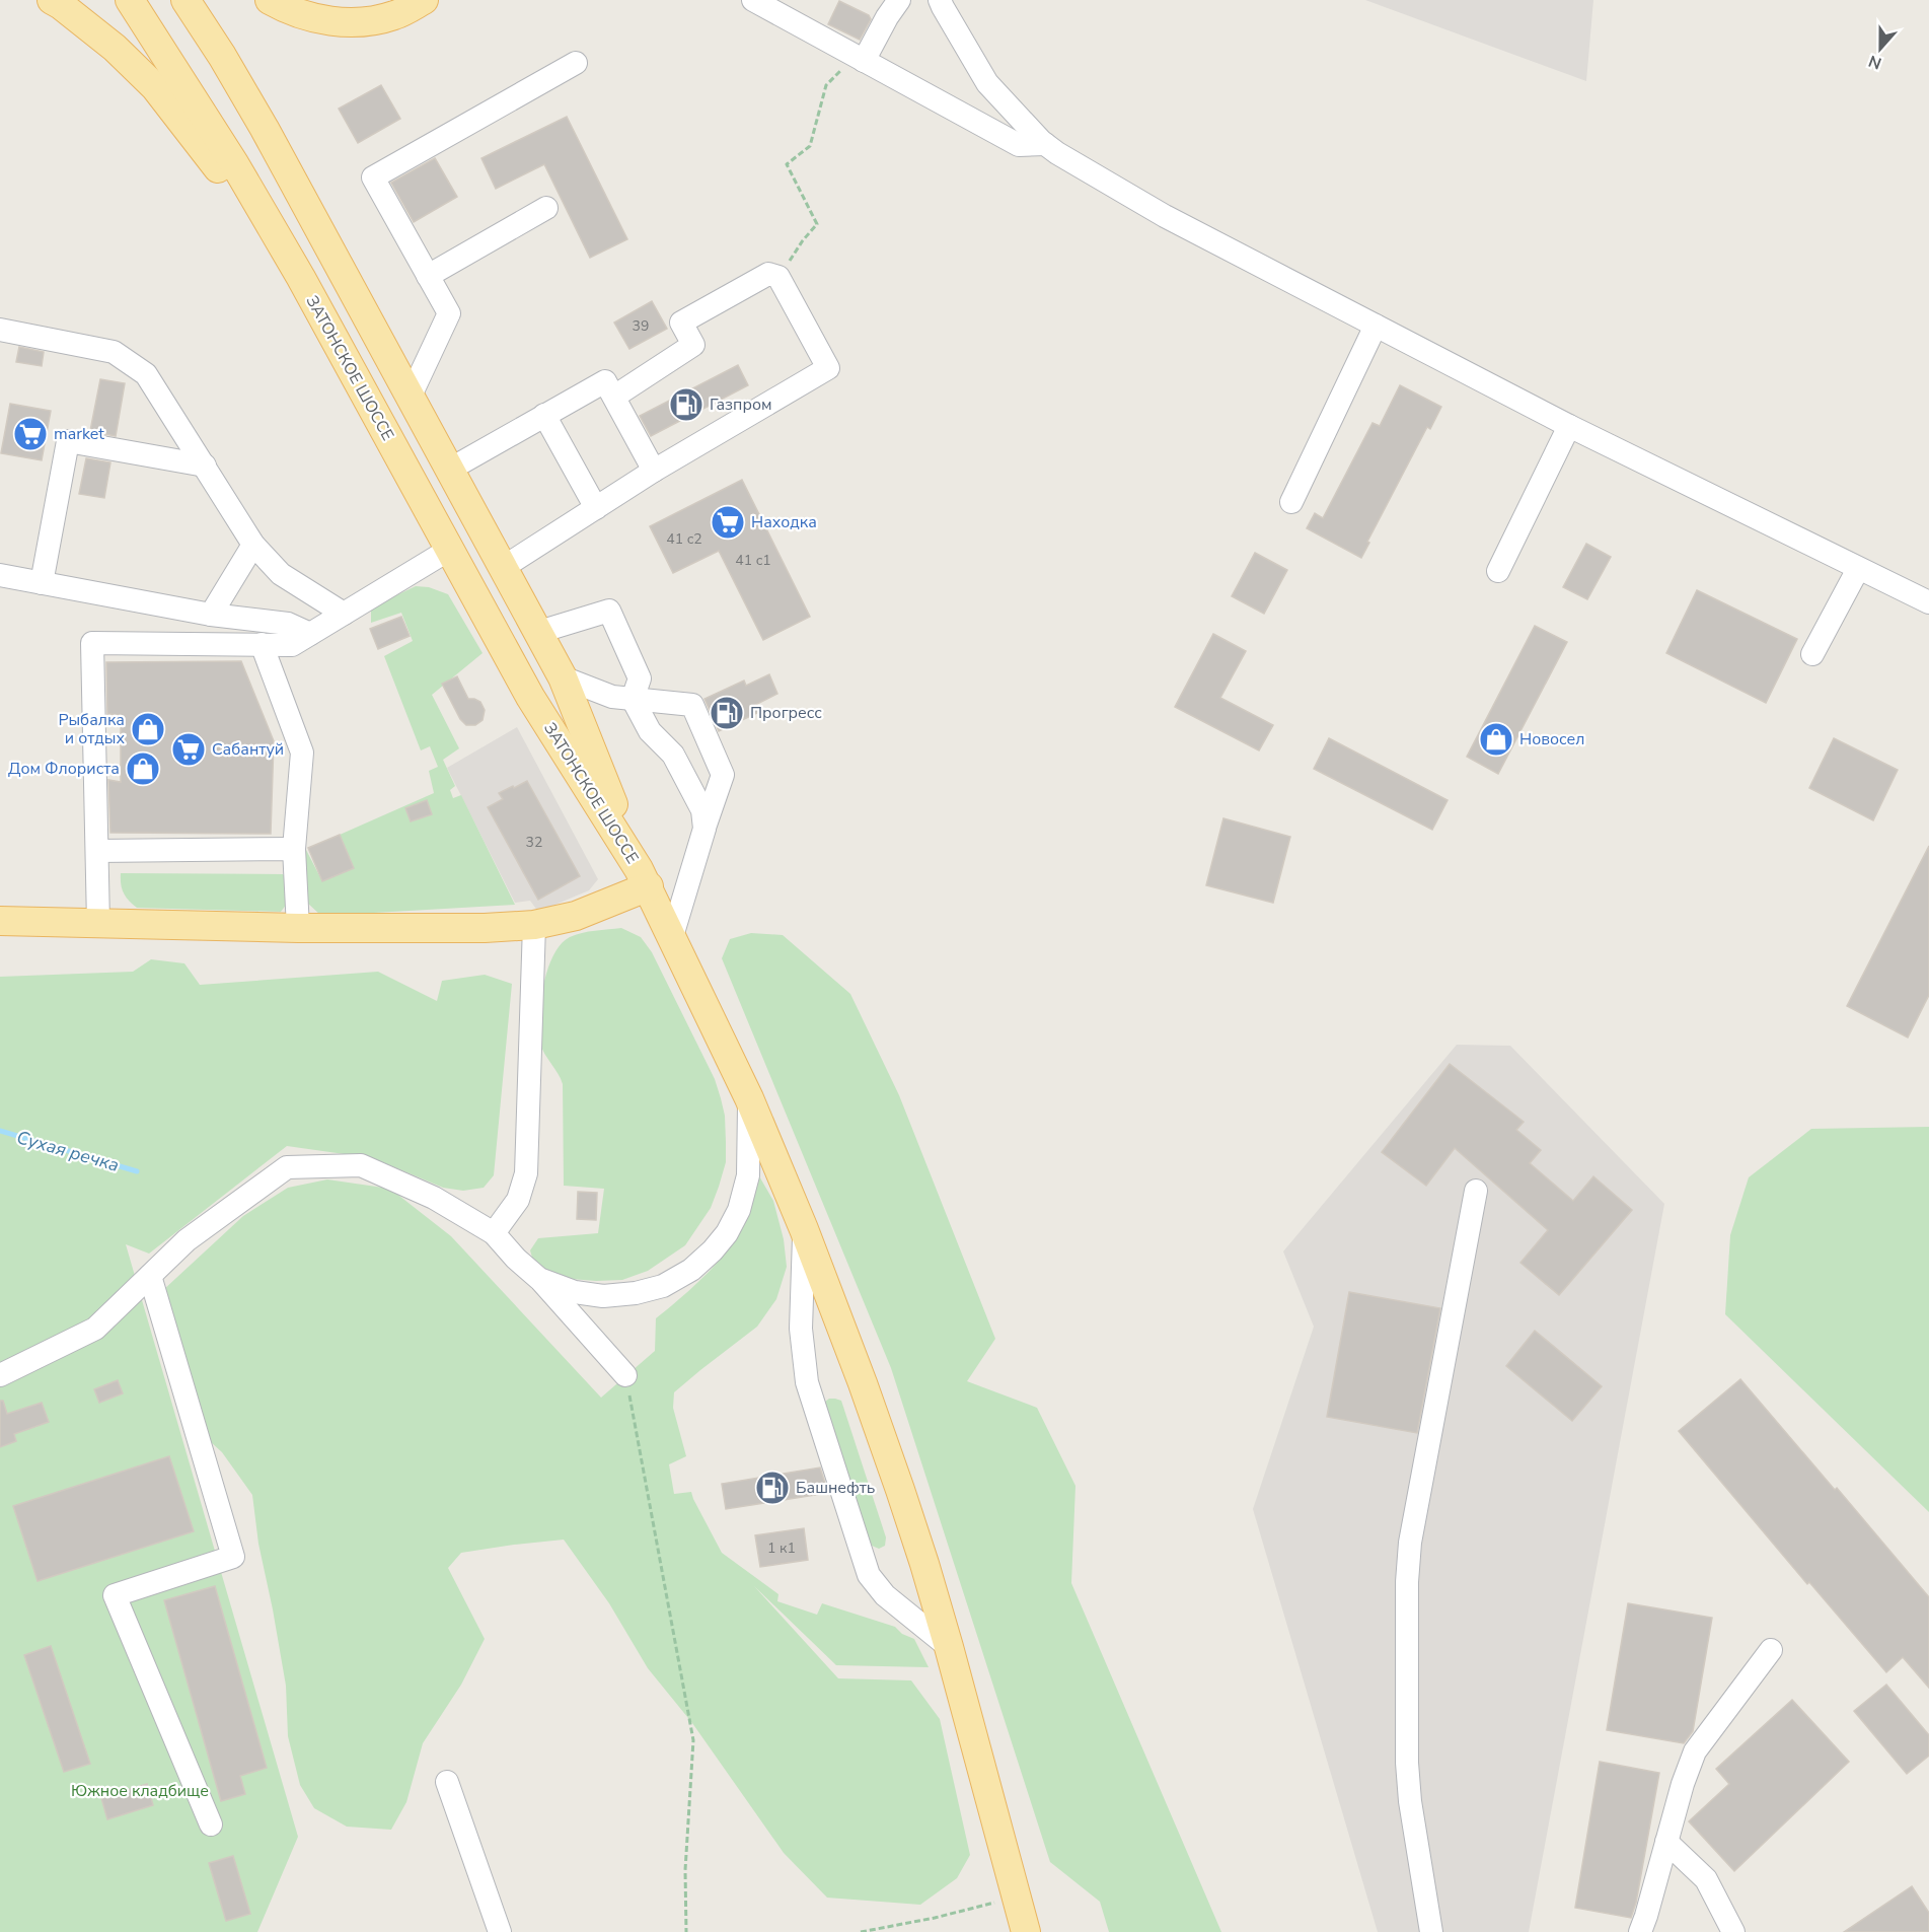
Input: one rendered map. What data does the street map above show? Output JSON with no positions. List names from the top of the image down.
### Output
{
  "streets": {
    "main road": ["ЗАТОНСКОЕ ШОССЕ"]
  },
  "water": ["Сухая речка"],
  "parks": ["Южное кладбище"],
  "places": {
    "fuel station": ["Газпром", "Прогресс", "Башнефть"],
    "supermarket": ["market", "Находка", "Сабантуй"],
    "shop": ["Рыбалка и отдых", "Новосел", "Дом Флориста"]
  },
  "house_numbers": [
    "39",
    "41 с2",
    "41 с1",
    "32",
    "1 к1"
  ],
  "north": "bottom"
}
